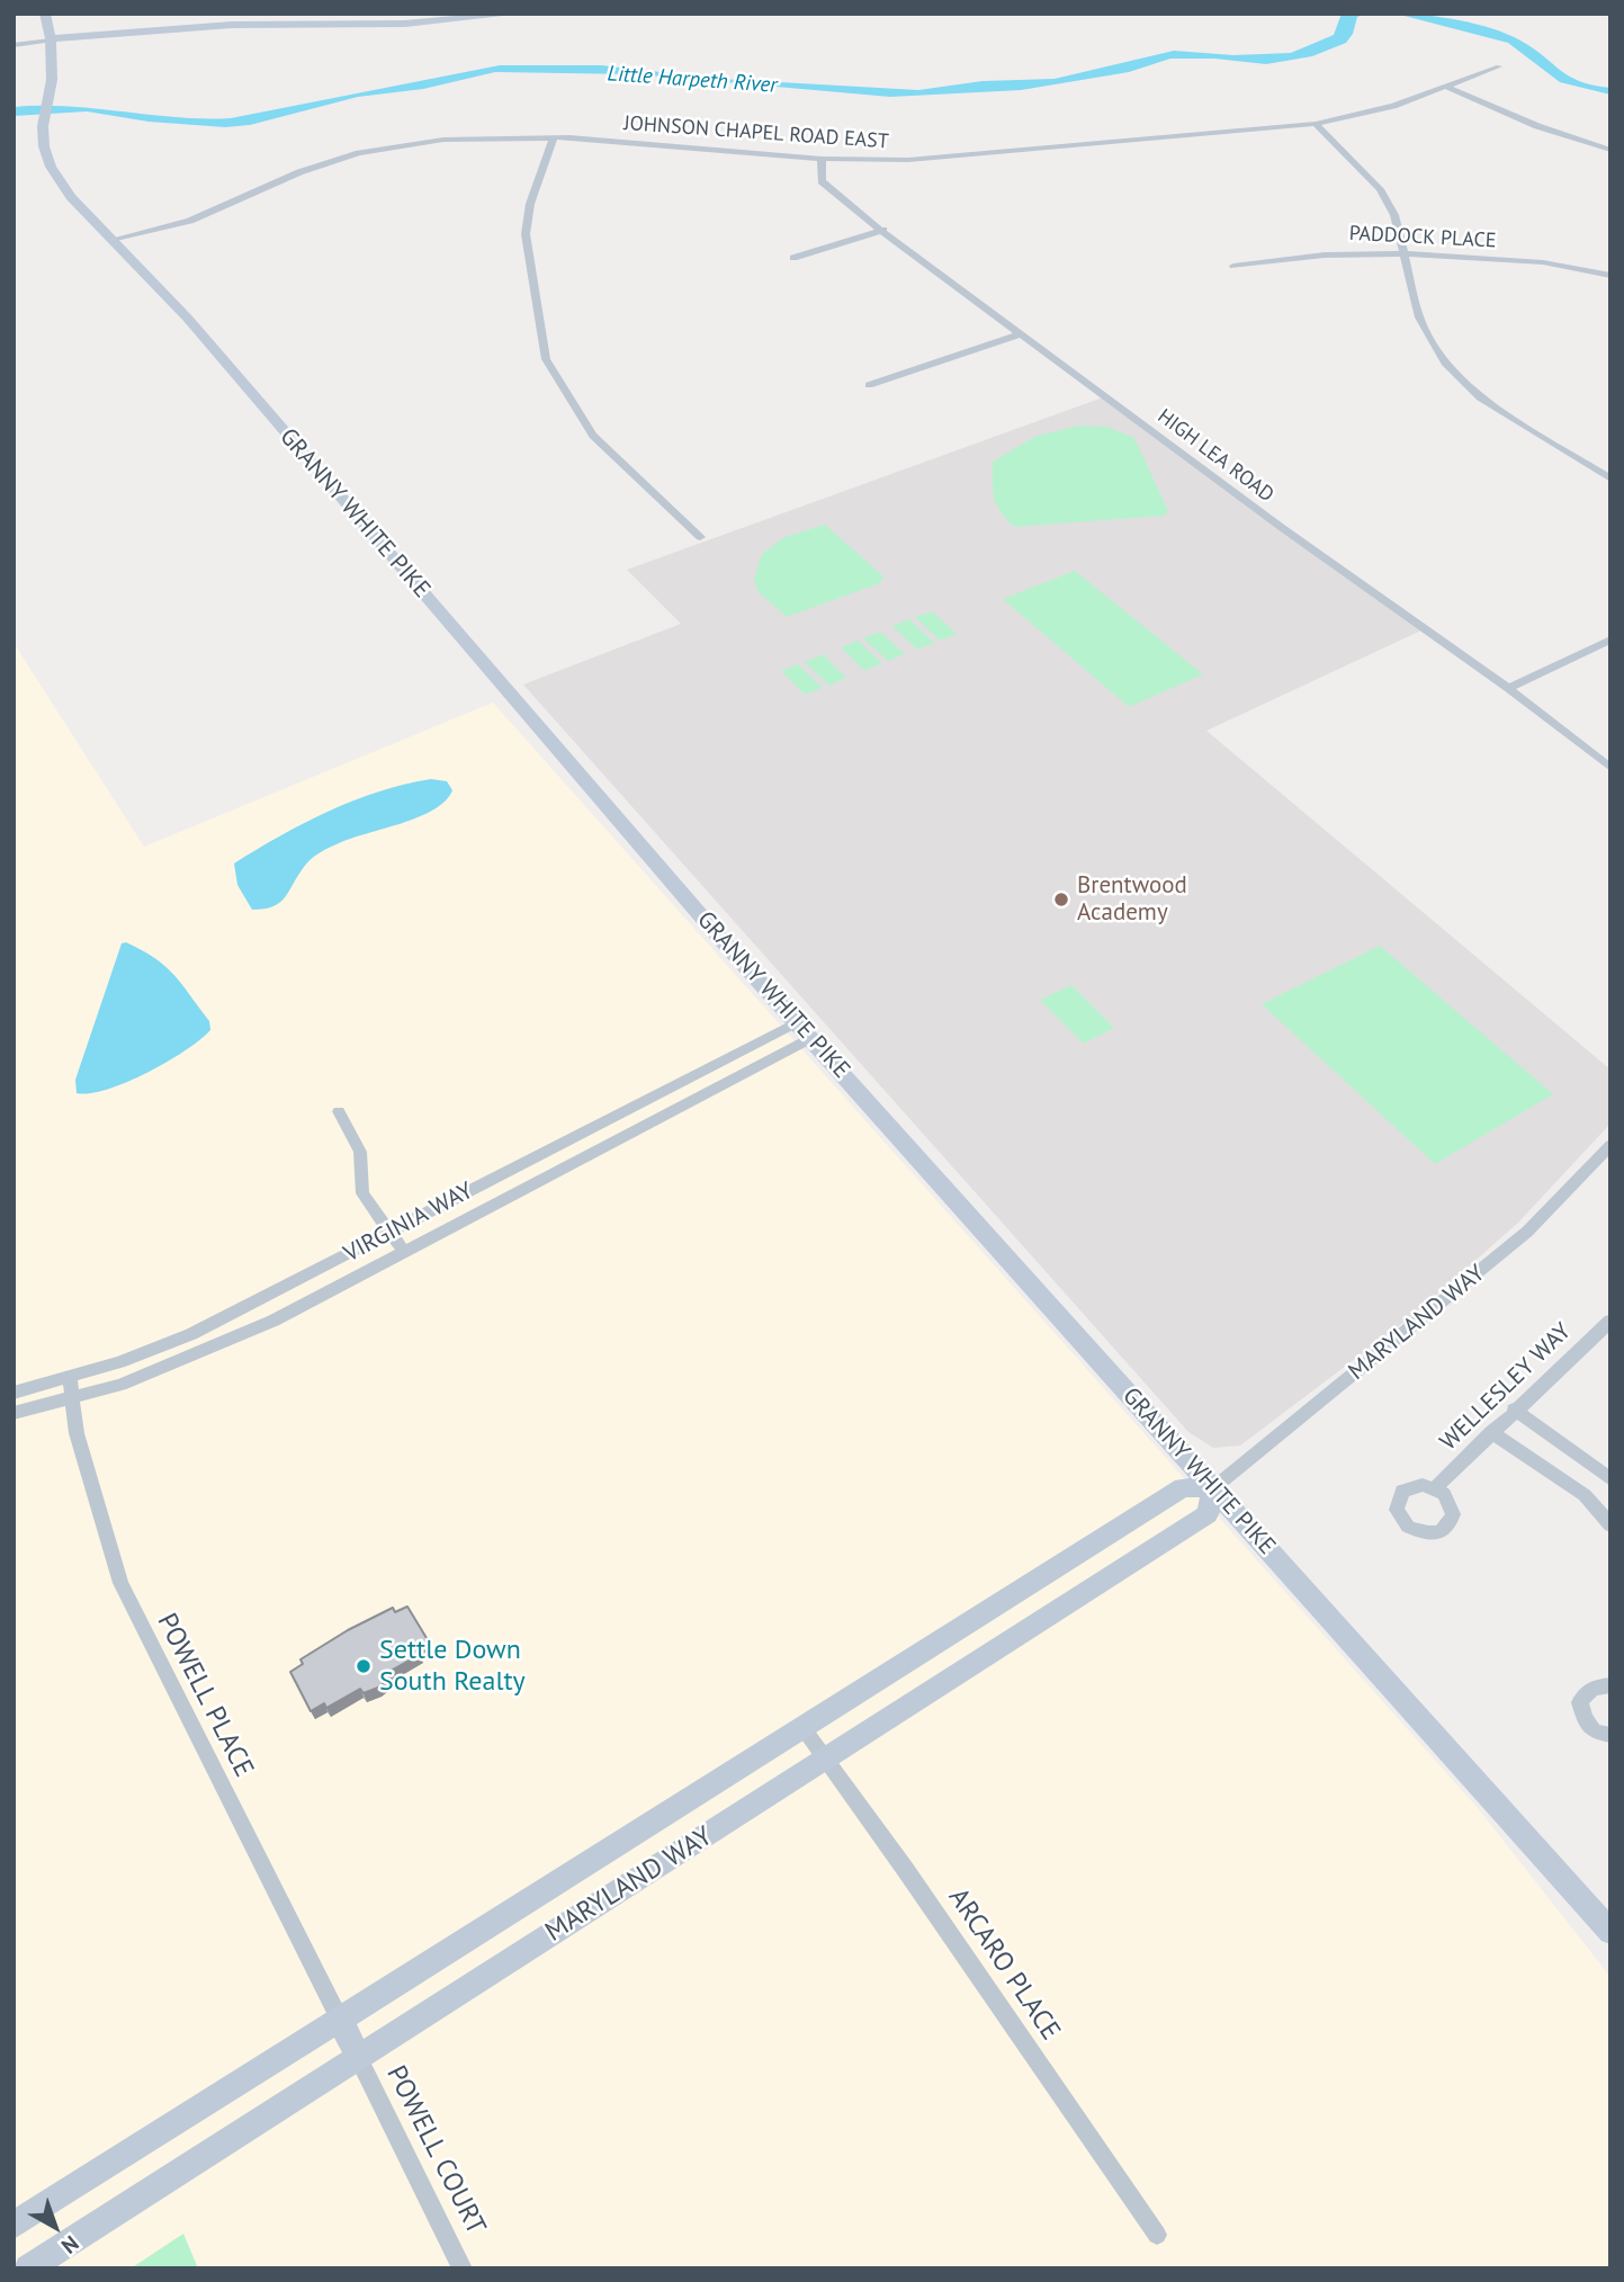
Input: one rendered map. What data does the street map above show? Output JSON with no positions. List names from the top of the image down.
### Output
{
  "streets": {
    "main road": ["GRANNY WHITE PIKE", "MARYLAND WAY"],
    "street": [
      "JOHNSON CHAPEL ROAD EAST",
      "PADDOCK PLACE",
      "HIGH LEA ROAD",
      "VIRGINIA WAY",
      "WELLESLEY WAY",
      "POWELL PLACE",
      "ARCARO PLACE",
      "POWELL COURT"
    ]
  },
  "crossings": [
    ["JOHNSON CHAPEL ROAD EAST", "HIGH LEA ROAD"],
    ["JOHNSON CHAPEL ROAD EAST", "GRANNY WHITE PIKE"],
    ["GRANNY WHITE PIKE", "VIRGINIA WAY"],
    ["GRANNY WHITE PIKE", "MARYLAND WAY"],
    ["VIRGINIA WAY", "POWELL PLACE"],
    ["MARYLAND WAY", "POWELL PLACE"],
    ["MARYLAND WAY", "ARCARO PLACE"],
    ["MARYLAND WAY", "POWELL COURT"]
  ],
  "water": ["Little Harpeth River"],
  "places": ["Brentwood Academy", "Settle Down South Realty"],
  "north": "bottom right"
}
